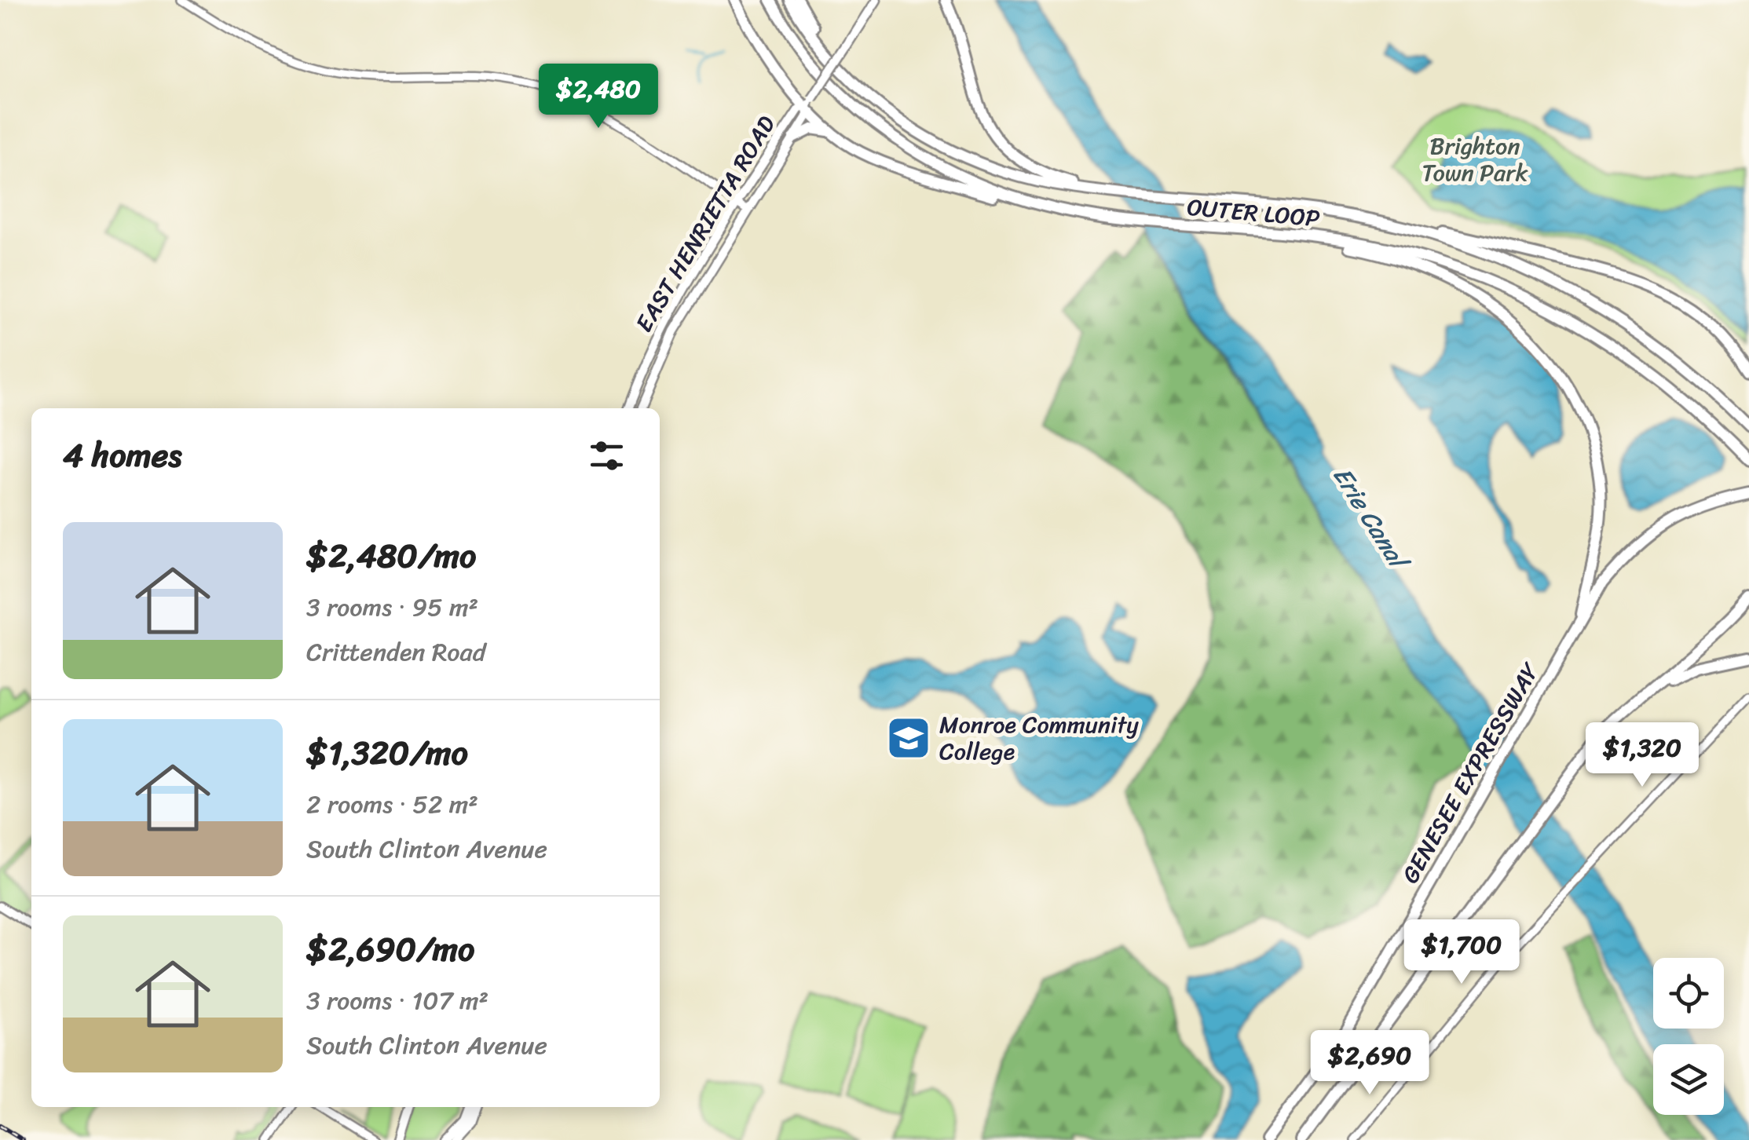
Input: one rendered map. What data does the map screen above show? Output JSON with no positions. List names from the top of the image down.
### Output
{
  "streets": {
    "highway": ["OUTER LOOP", "GENESEE EXPRESSWAY"],
    "main road": ["EAST HENRIETTA ROAD"]
  },
  "water": ["Erie Canal"],
  "parks": ["Brighton Town Park"],
  "places": {
    "school or university": ["Monroe Community College"]
  },
  "page": {
    "price": [
      "$2,480",
      "$1,320",
      "$1,700",
      "$2,690"
    ],
    "heading": "4 homes",
    "list": [
      {
        "name": "$2,480/mo",
        "note": "3 rooms · 95 m² · Crittenden Road"
      },
      {
        "name": "$1,320/mo",
        "note": "2 rooms · 52 m² · South Clinton Avenue"
      },
      {
        "name": "$2,690/mo",
        "note": "3 rooms · 107 m² · South Clinton Avenue"
      }
    ]
  }
}
